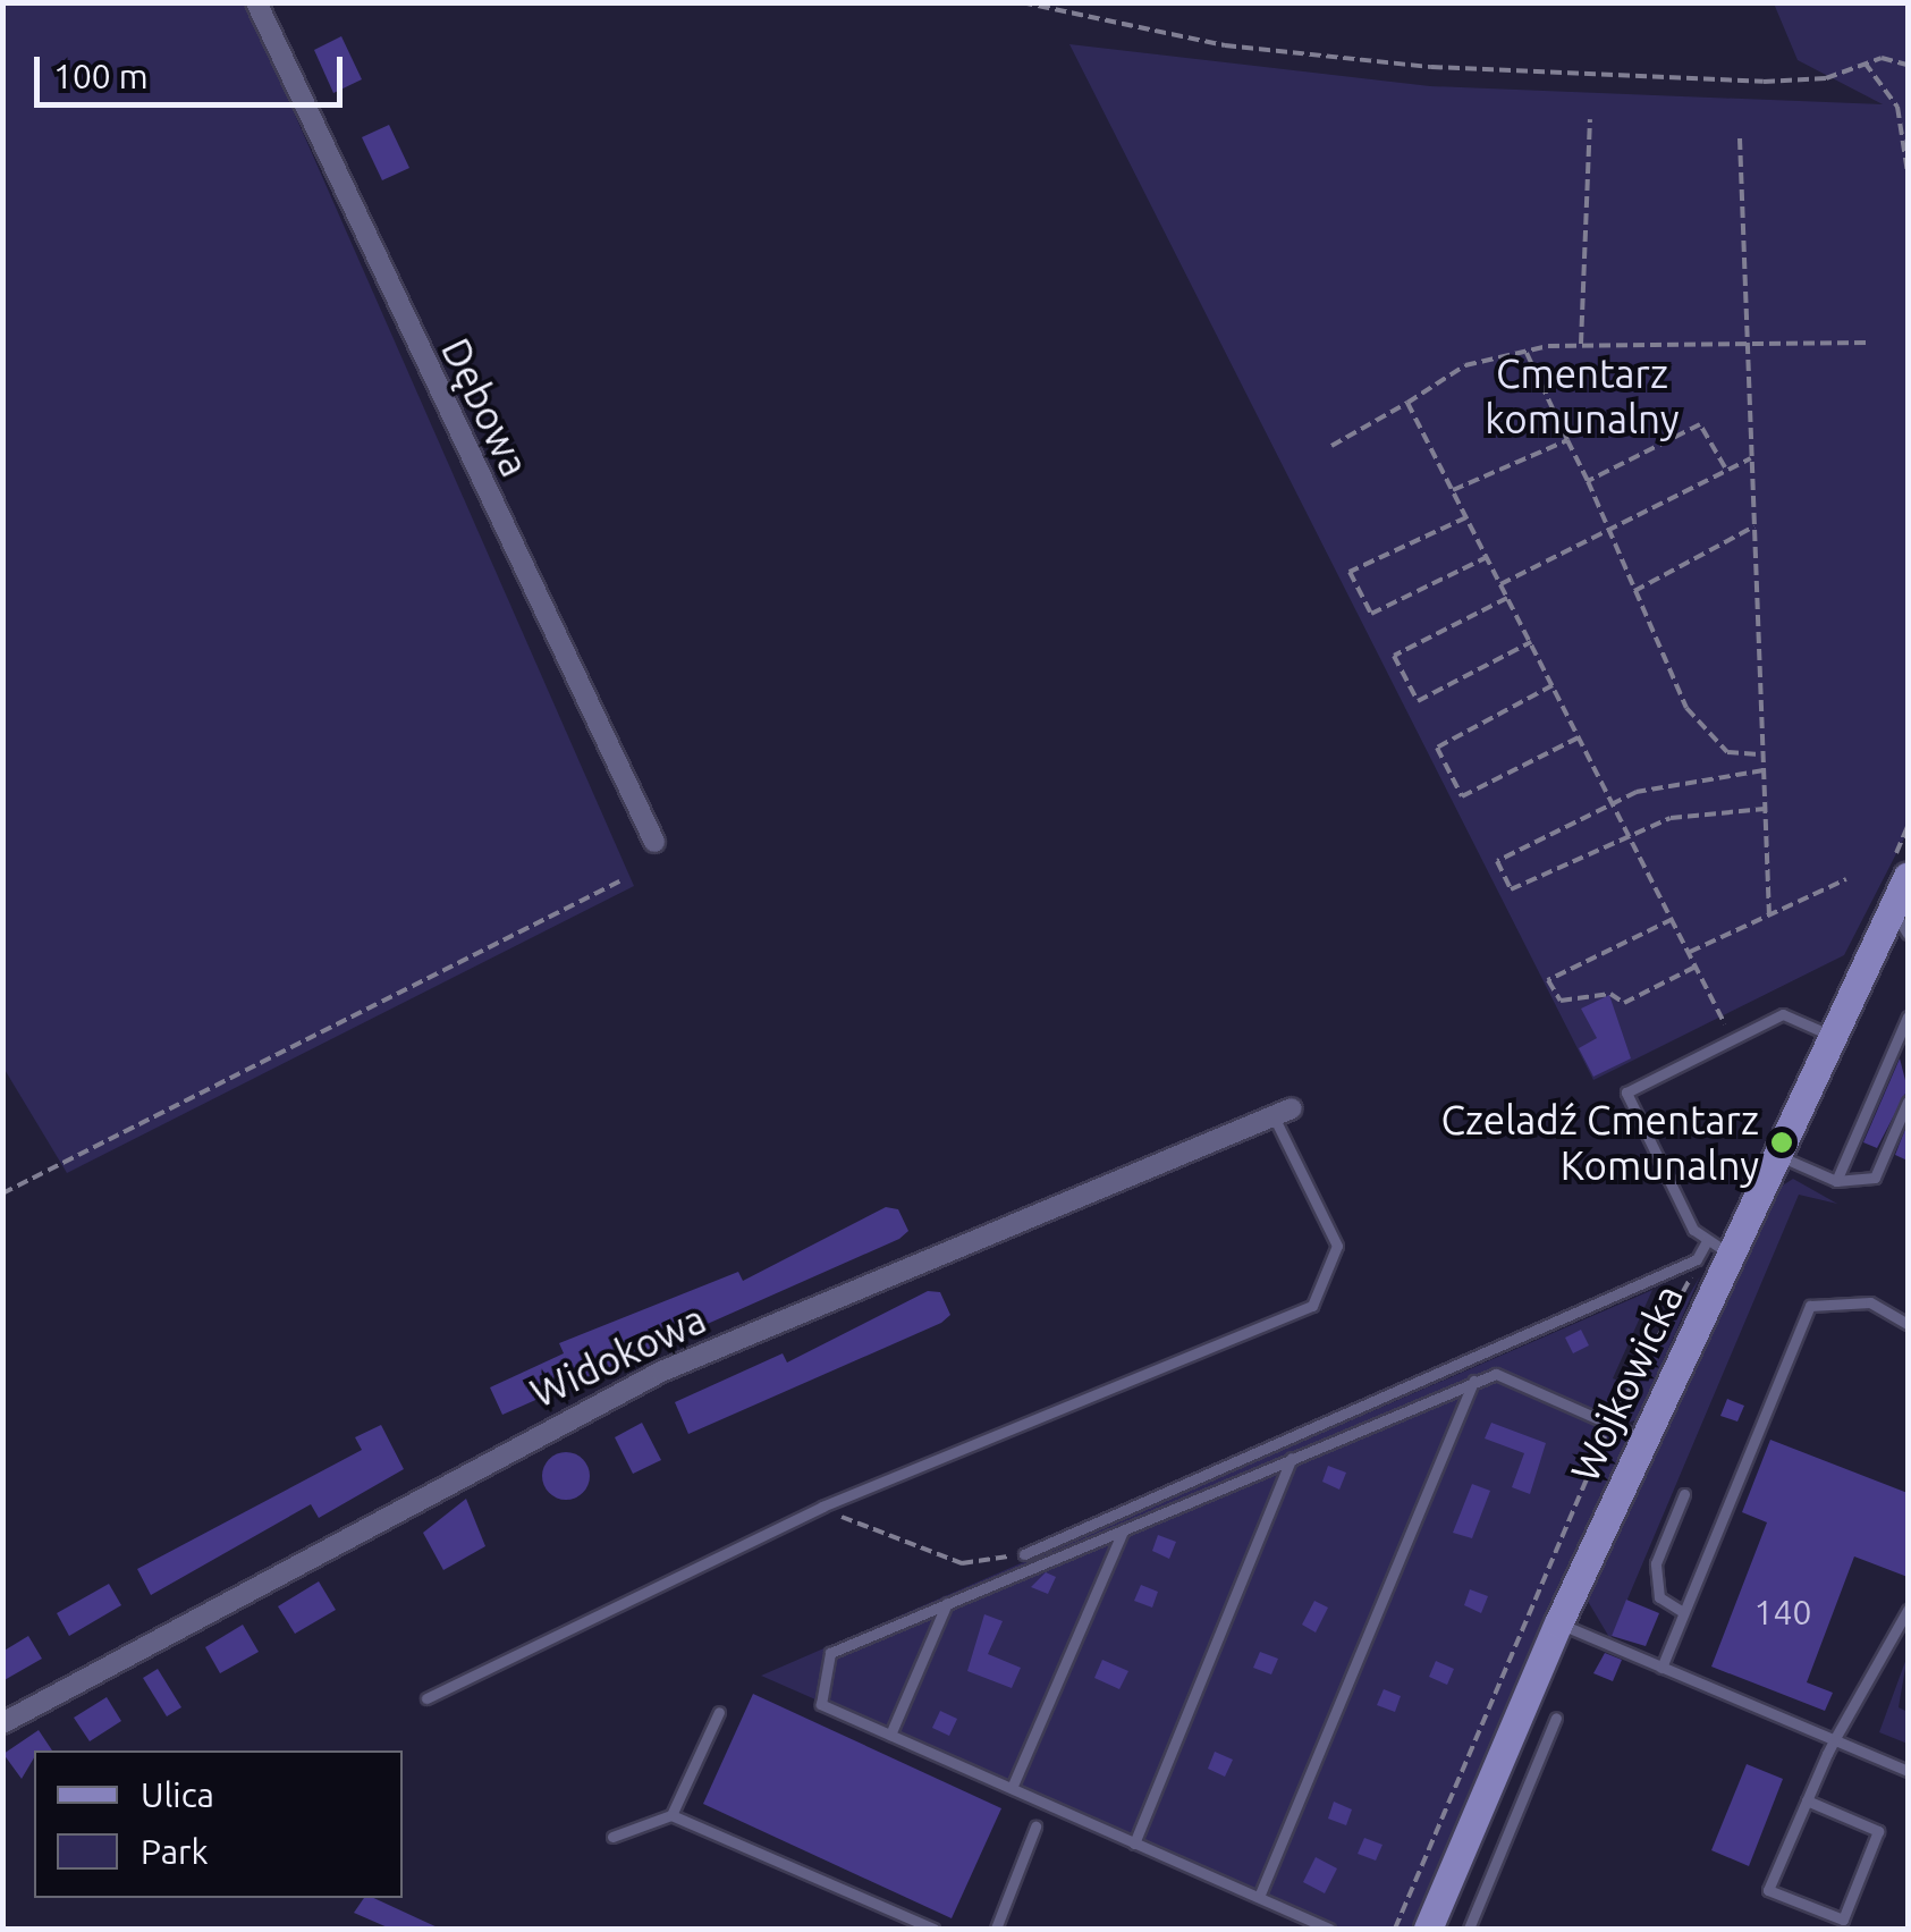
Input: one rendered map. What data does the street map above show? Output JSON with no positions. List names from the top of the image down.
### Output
{
  "streets": {
    "street": ["Dębowa", "Widokowa", "Wojkowicka"]
  },
  "parks": ["Cmentarz komunalny"],
  "places": ["Czeladź Cmentarz Komunalny"],
  "house_numbers": ["140"],
  "legend": ["Ulica", "Park"],
  "scale_bar": "100 m"
}
